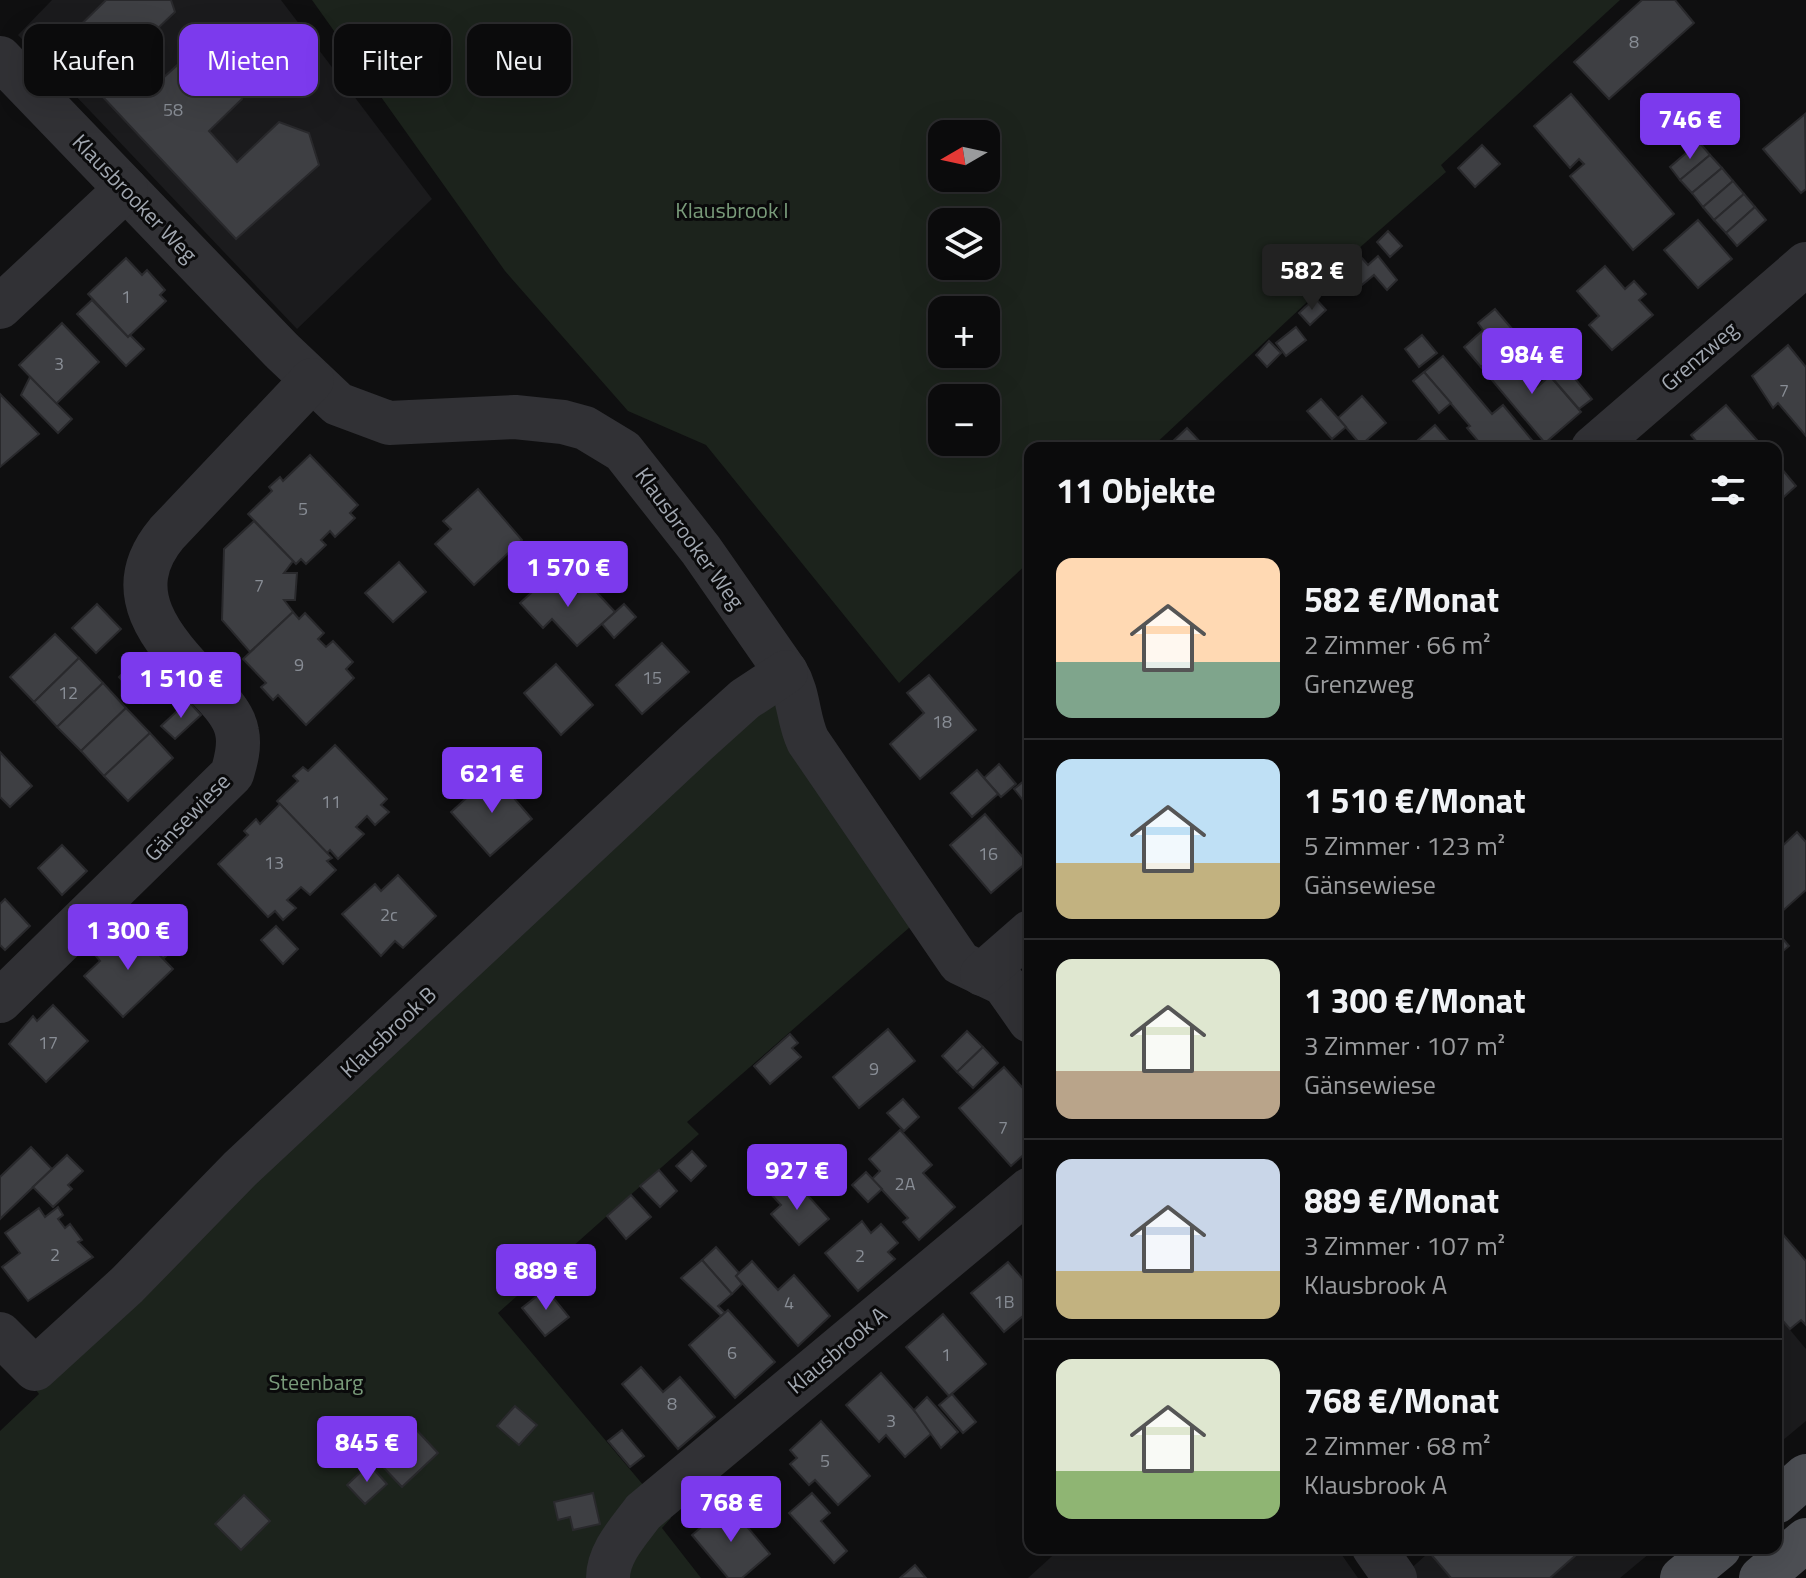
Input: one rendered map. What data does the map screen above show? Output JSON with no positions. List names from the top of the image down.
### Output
{
  "streets": {
    "street": [
      "Klausbrooker Weg",
      "Grenzweg",
      "Gänsewiese",
      "Klausbrook B",
      "Klausbrook A"
    ]
  },
  "crossings": [
    ["Klausbrooker Weg", "Gänsewiese"],
    ["Klausbrooker Weg", "Klausbrook B"]
  ],
  "parks": ["Klausbrook I", "Steenbarg"],
  "house_numbers": [
    "8",
    "58",
    "1",
    "3",
    "7",
    "5",
    "7",
    "9",
    "15",
    "12",
    "18",
    "11",
    "16",
    "13",
    "2c",
    "17",
    "9",
    "7",
    "2A",
    "2",
    "2",
    "1B",
    "4",
    "6",
    "1",
    "8",
    "3",
    "5"
  ],
  "north": "left",
  "page": {
    "chip": [
      "Kaufen",
      "Mieten",
      "Filter",
      "Neu"
    ],
    "price": [
      "746 €",
      "582 €",
      "984 €",
      "1 570 €",
      "1 510 €",
      "621 €",
      "1 300 €",
      "927 €",
      "889 €",
      "845 €",
      "768 €"
    ],
    "map_buttons": ["+", "−"],
    "heading": "11 Objekte",
    "list": [
      {
        "name": "582 €/Monat",
        "note": "2 Zimmer · 66 m² · Grenzweg"
      },
      {
        "name": "1 510 €/Monat",
        "note": "5 Zimmer · 123 m² · Gänsewiese"
      },
      {
        "name": "1 300 €/Monat",
        "note": "3 Zimmer · 107 m² · Gänsewiese"
      },
      {
        "name": "889 €/Monat",
        "note": "3 Zimmer · 107 m² · Klausbrook A"
      },
      {
        "name": "768 €/Monat",
        "note": "2 Zimmer · 68 m² · Klausbrook A"
      }
    ]
  }
}
